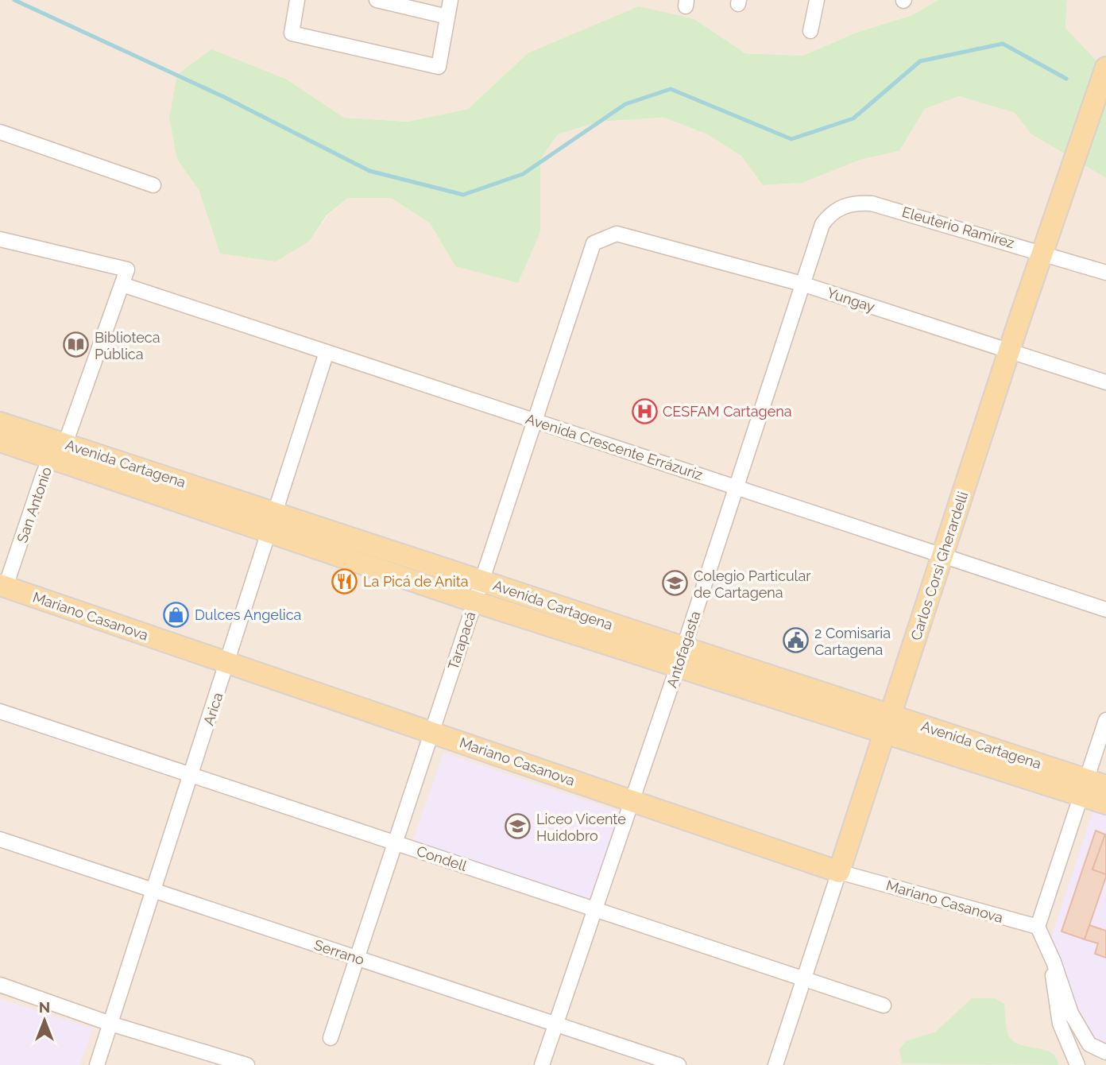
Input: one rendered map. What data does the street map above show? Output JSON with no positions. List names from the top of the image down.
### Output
{
  "streets": {
    "main road": ["Avenida Cartagena", "Carlos Corsi Gherardelli", "Mariano Casanova"],
    "street": [
      "Eleuterio Ramírez",
      "Yungay",
      "Avenida Crescente Errázuriz",
      "San Antonio",
      "Tarapacá",
      "Antofagasta",
      "Arica",
      "Condell",
      "Serrano"
    ]
  },
  "crossings": [
    ["Eleuterio Ramírez", "Carlos Corsi Gherardelli"],
    ["Eleuterio Ramírez", "Antofagasta"],
    ["Yungay", "Carlos Corsi Gherardelli"],
    ["Yungay", "Tarapacá"],
    ["Yungay", "Antofagasta"],
    ["Avenida Crescente Errázuriz", "San Antonio"],
    ["Avenida Crescente Errázuriz", "Carlos Corsi Gherardelli"],
    ["Avenida Crescente Errázuriz", "Tarapacá"],
    ["Avenida Crescente Errázuriz", "Antofagasta"],
    ["Avenida Crescente Errázuriz", "Arica"],
    ["Avenida Cartagena", "San Antonio"],
    ["Avenida Cartagena", "Carlos Corsi Gherardelli"],
    ["Avenida Cartagena", "Tarapacá"],
    ["Avenida Cartagena", "Antofagasta"],
    ["Avenida Cartagena", "Arica"],
    ["San Antonio", "Mariano Casanova"],
    ["Carlos Corsi Gherardelli", "Mariano Casanova"],
    ["Carlos Corsi Gherardelli", "Condell"],
    ["Mariano Casanova", "Tarapacá"],
    ["Mariano Casanova", "Antofagasta"],
    ["Mariano Casanova", "Arica"],
    ["Tarapacá", "Condell"],
    ["Tarapacá", "Serrano"],
    ["Antofagasta", "Condell"],
    ["Antofagasta", "Serrano"],
    ["Arica", "Condell"],
    ["Arica", "Serrano"]
  ],
  "places": {
    "library": ["Biblioteca Pública"],
    "hospital": ["CESFAM Cartagena"],
    "restaurant": ["La Picá de Anita"],
    "school or university": ["Colegio Particular de Cartagena", "Liceo Vicente Huidobro"],
    "shop": ["Dulces Angelica"],
    "public building": ["2 Comisaria Cartagena"]
  },
  "north": "top"
}
